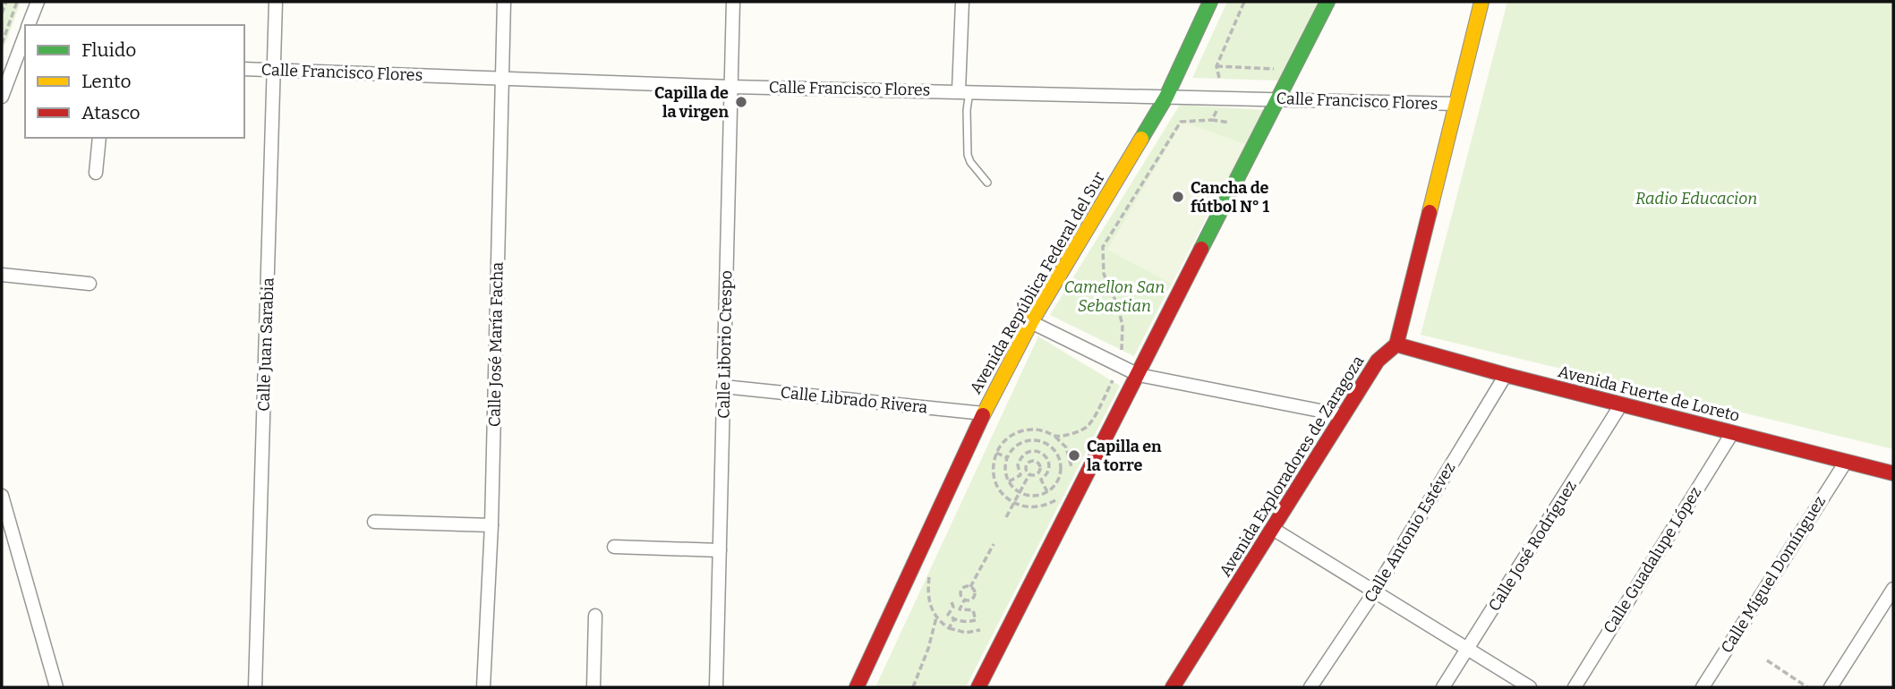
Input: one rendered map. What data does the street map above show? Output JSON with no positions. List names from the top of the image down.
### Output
{
  "streets": {
    "street": [
      "Calle Francisco Flores",
      "Avenida República Federal del Sur",
      "Calle Juan Sarabia",
      "Calle José María Facha",
      "Calle Liborio Crespo",
      "Avenida Fuerte de Loreto",
      "Calle Librado Rivera",
      "Avenida Exploradores de Zaragoza",
      "Calle Antonio Estévez",
      "Calle José Rodríguez",
      "Calle Guadalupe López",
      "Calle Miguel Domínguez"
    ]
  },
  "crossings": [
    ["Calle Francisco Flores", "Avenida República Federal del Sur"],
    ["Calle Francisco Flores", "Calle Juan Sarabia"],
    ["Calle Francisco Flores", "Calle José María Facha"],
    ["Calle Francisco Flores", "Calle Liborio Crespo"],
    ["Avenida República Federal del Sur", "Calle Librado Rivera"],
    ["Calle Liborio Crespo", "Calle Librado Rivera"],
    ["Avenida Fuerte de Loreto", "Avenida Exploradores de Zaragoza"],
    ["Avenida Fuerte de Loreto", "Calle Antonio Estévez"],
    ["Avenida Fuerte de Loreto", "Calle José Rodríguez"],
    ["Avenida Fuerte de Loreto", "Calle Guadalupe López"],
    ["Avenida Fuerte de Loreto", "Calle Miguel Domínguez"]
  ],
  "parks": ["Radio Educacion", "Camellon San Sebastian"],
  "places": ["Capilla de la virgen", "Cancha de fútbol N° 1", "Capilla en la torre"],
  "legend": ["Fluido", "Lento", "Atasco"]
}
